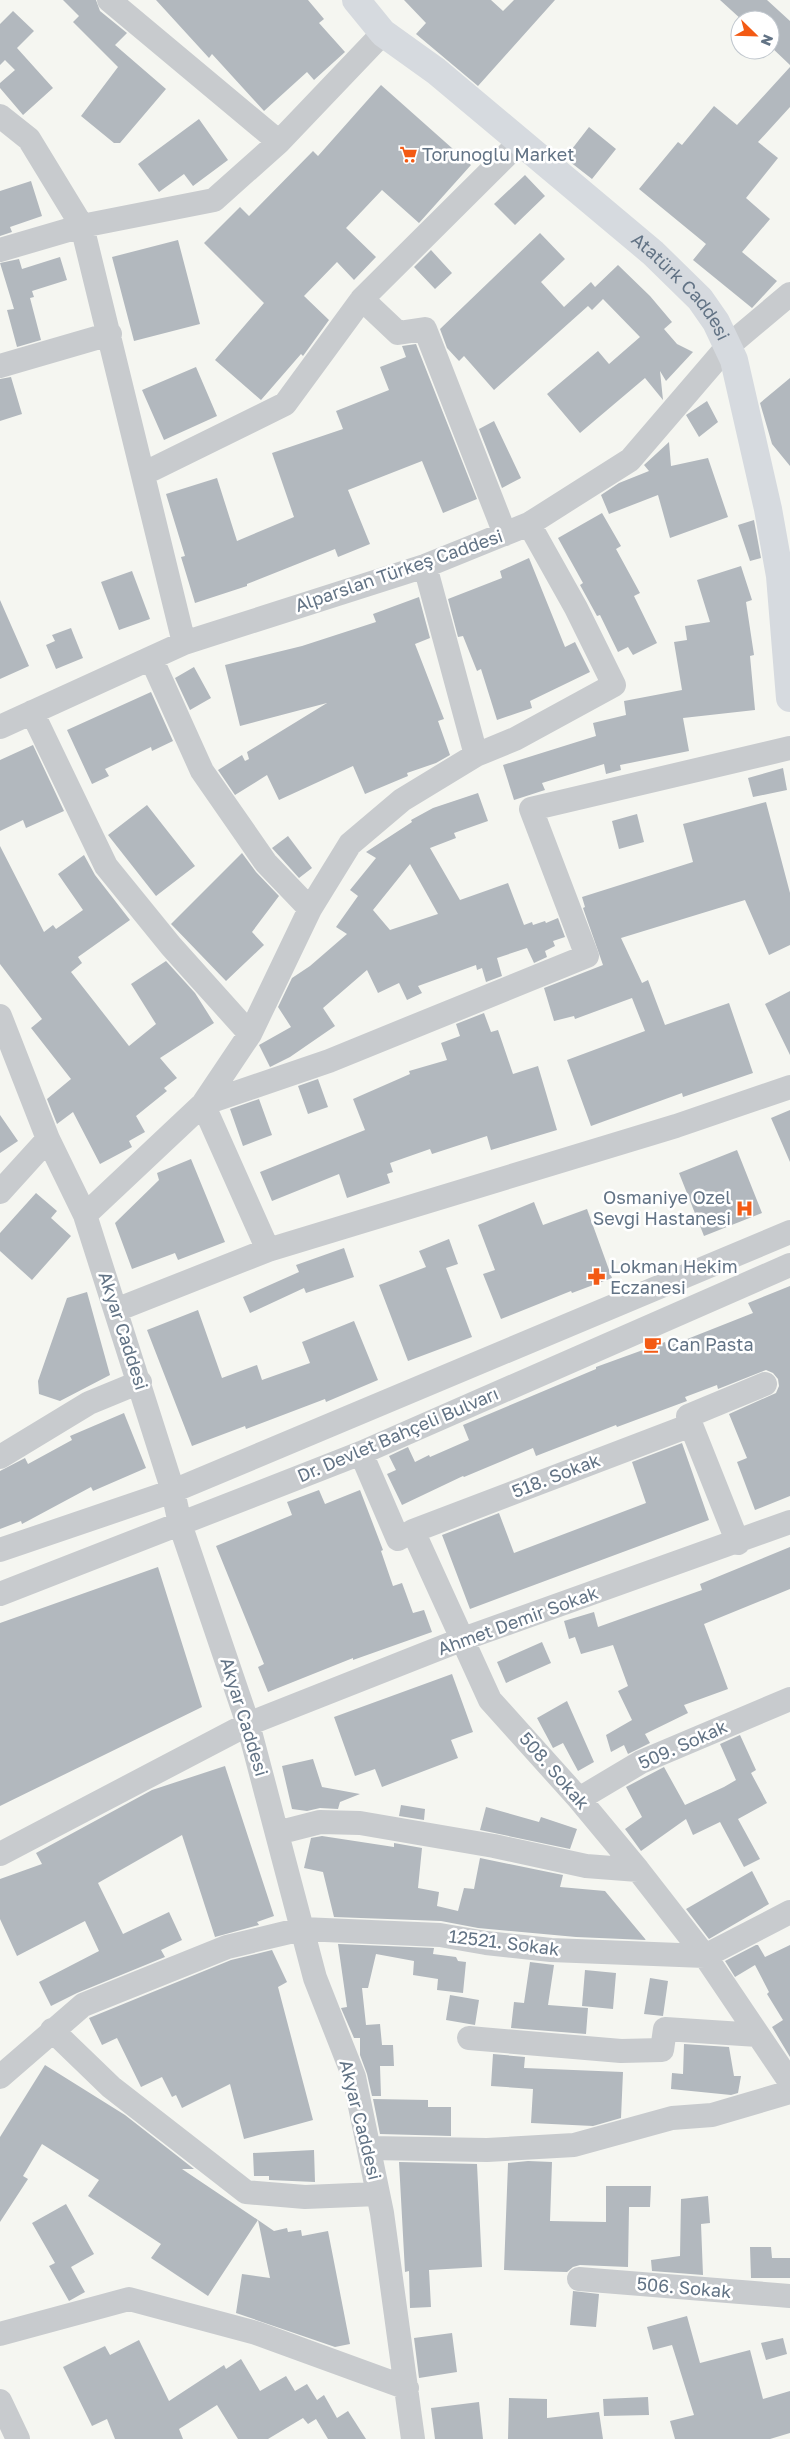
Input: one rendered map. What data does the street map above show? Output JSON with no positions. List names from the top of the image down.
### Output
{
  "streets": {
    "street": [
      "Atatürk Caddesi",
      "Alparslan Türkeş Caddesi",
      "Akyar Caddesi",
      "Dr. Devlet Bahçeli Bulvarı",
      "518. Sokak",
      "Ahmet Demir Sokak",
      "509. Sokak",
      "508. Sokak",
      "12521. Sokak",
      "506. Sokak"
    ]
  },
  "crossings": [
    ["Atatürk Caddesi", "Alparslan Türkeş Caddesi"],
    ["Akyar Caddesi", "Dr. Devlet Bahçeli Bulvarı"],
    ["Akyar Caddesi", "Ahmet Demir Sokak"],
    ["Akyar Caddesi", "12521. Sokak"],
    ["518. Sokak", "508. Sokak"],
    ["Ahmet Demir Sokak", "508. Sokak"],
    ["509. Sokak", "508. Sokak"],
    ["508. Sokak", "12521. Sokak"]
  ],
  "places": {
    "supermarket": ["Torunoglu Market"],
    "hospital": ["Osmaniye Ozel Sevgi Hastanesi"],
    "pharmacy": ["Lokman Hekim Eczanesi"],
    "cafe": ["Can Pasta"]
  },
  "north": "bottom right"
}
